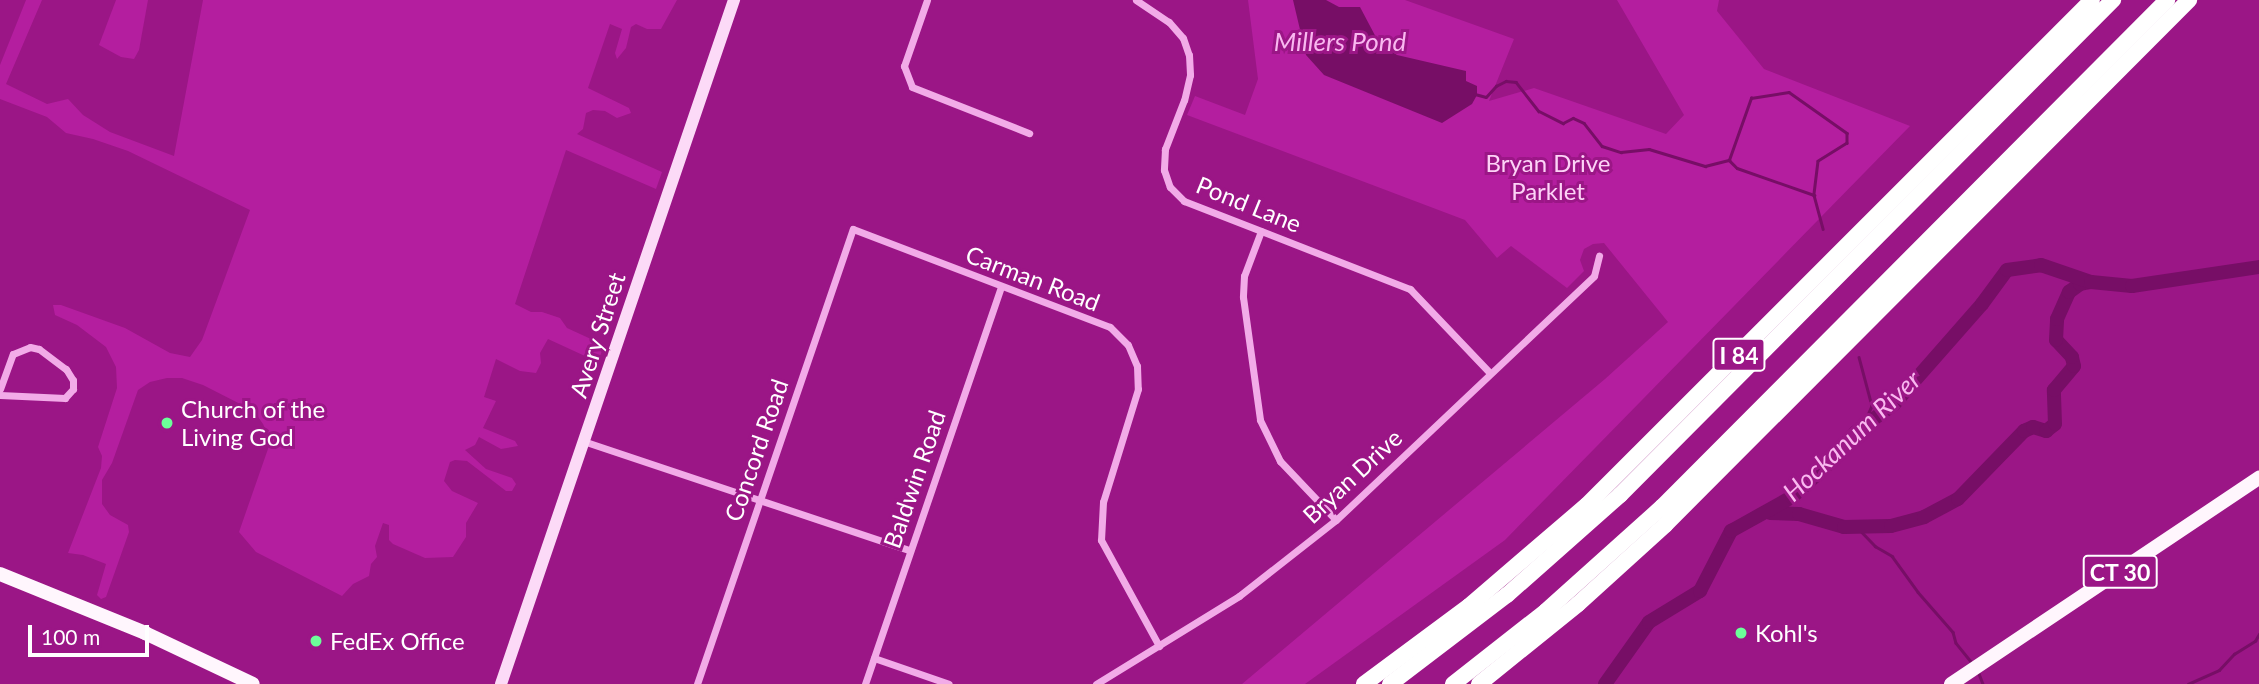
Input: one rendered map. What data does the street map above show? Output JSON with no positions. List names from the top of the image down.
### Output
{
  "streets": {
    "highway": ["I 84"],
    "main road": ["Avery Street", "CT 30"],
    "street": [
      "Pond Lane",
      "Carman Road",
      "Concord Road",
      "Bryan Drive",
      "Baldwin Road"
    ]
  },
  "crossings": [
    ["Pond Lane", "Bryan Drive"],
    ["Carman Road", "Concord Road"],
    ["Carman Road", "Bryan Drive"],
    ["Carman Road", "Baldwin Road"]
  ],
  "water": ["Millers Pond", "Hockanum River"],
  "parks": ["Bryan Drive Parklet"],
  "places": ["Church of the Living God", "Kohl's", "FedEx Office"],
  "scale_bar": "100 m"
}
